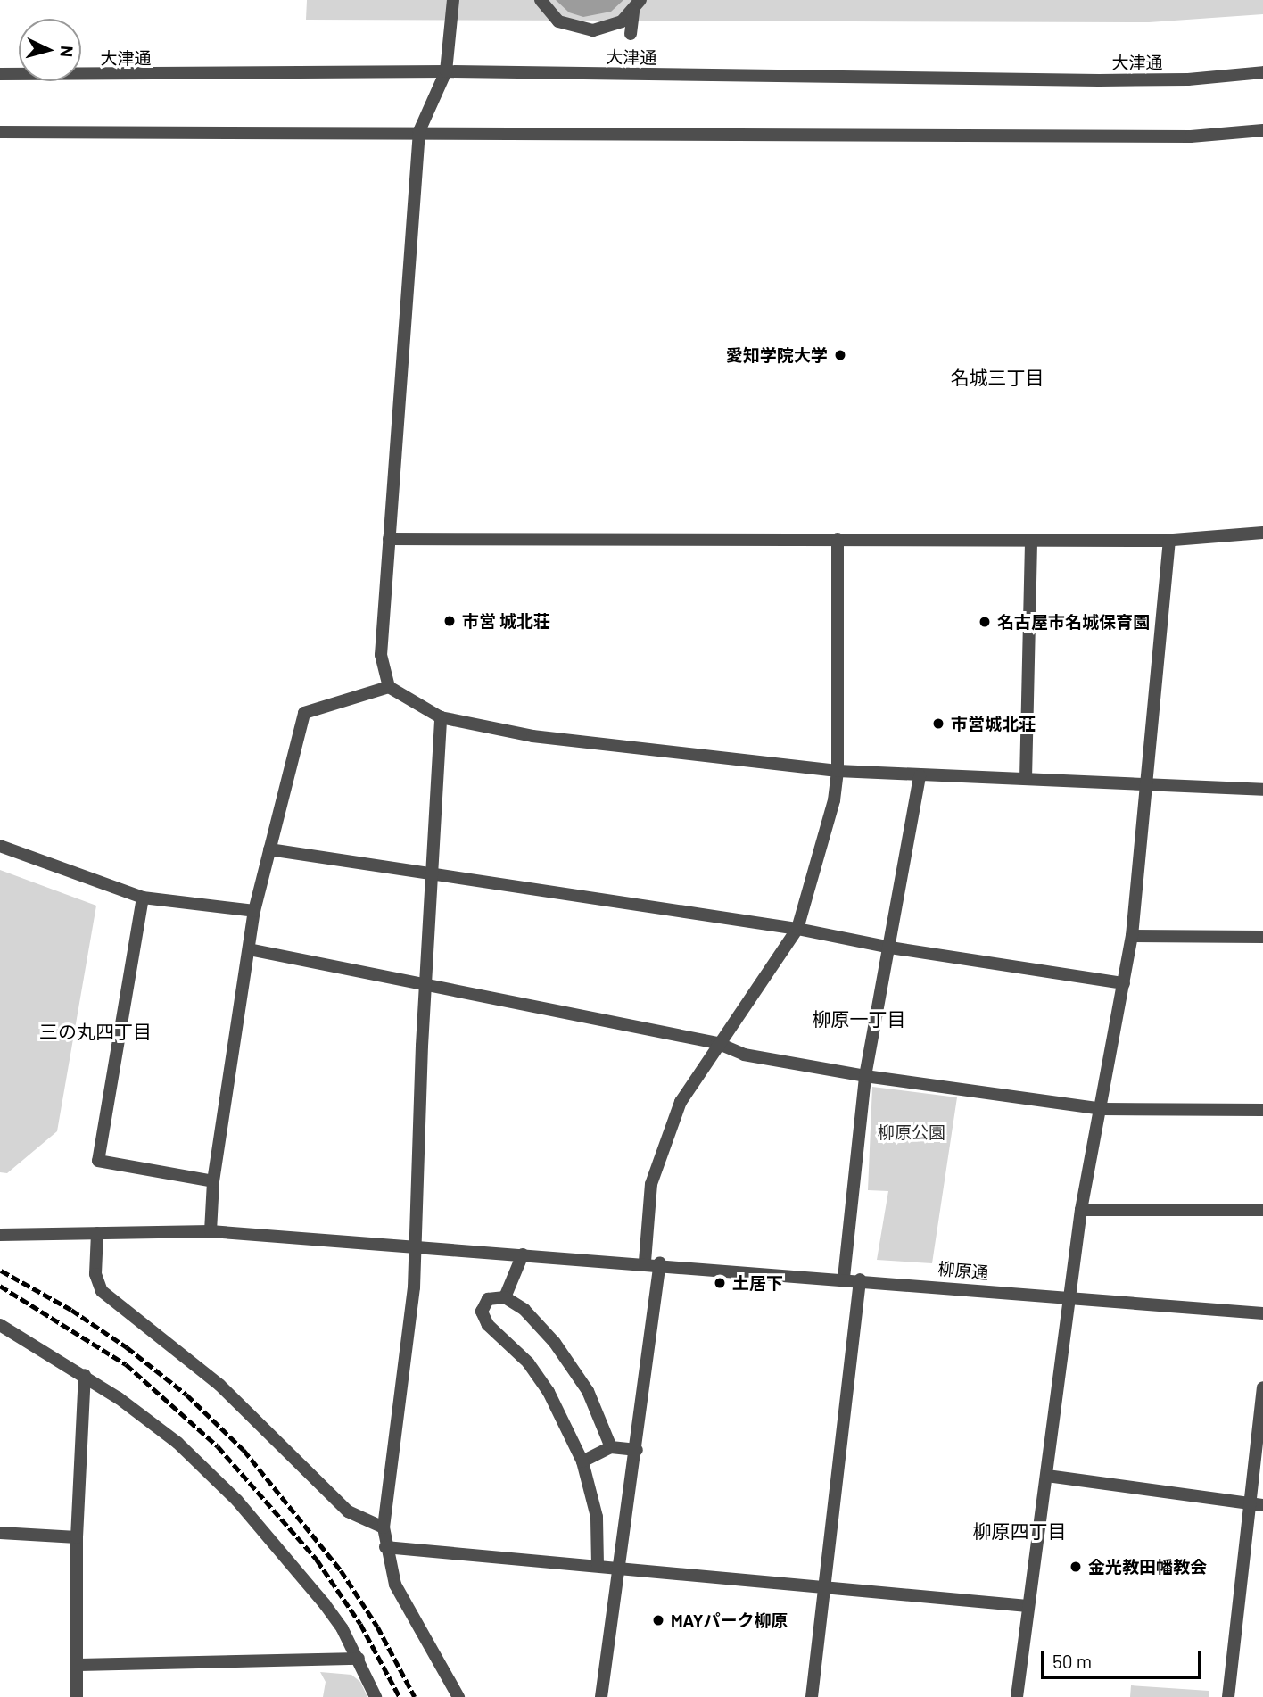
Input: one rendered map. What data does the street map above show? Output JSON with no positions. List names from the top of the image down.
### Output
{
  "streets": {
    "street": ["大津通", "柳原通"]
  },
  "districts": [
    "名城三丁目",
    "柳原一丁目",
    "三の丸四丁目",
    "柳原四丁目"
  ],
  "parks": ["柳原公園"],
  "places": [
    "愛知学院大学",
    "市営 城北荘",
    "名古屋市名城保育園",
    "市営城北荘",
    "土居下",
    "金光教田幡教会",
    "MAYパーク柳原"
  ],
  "scale_bar": "50 m",
  "north": "right"
}
